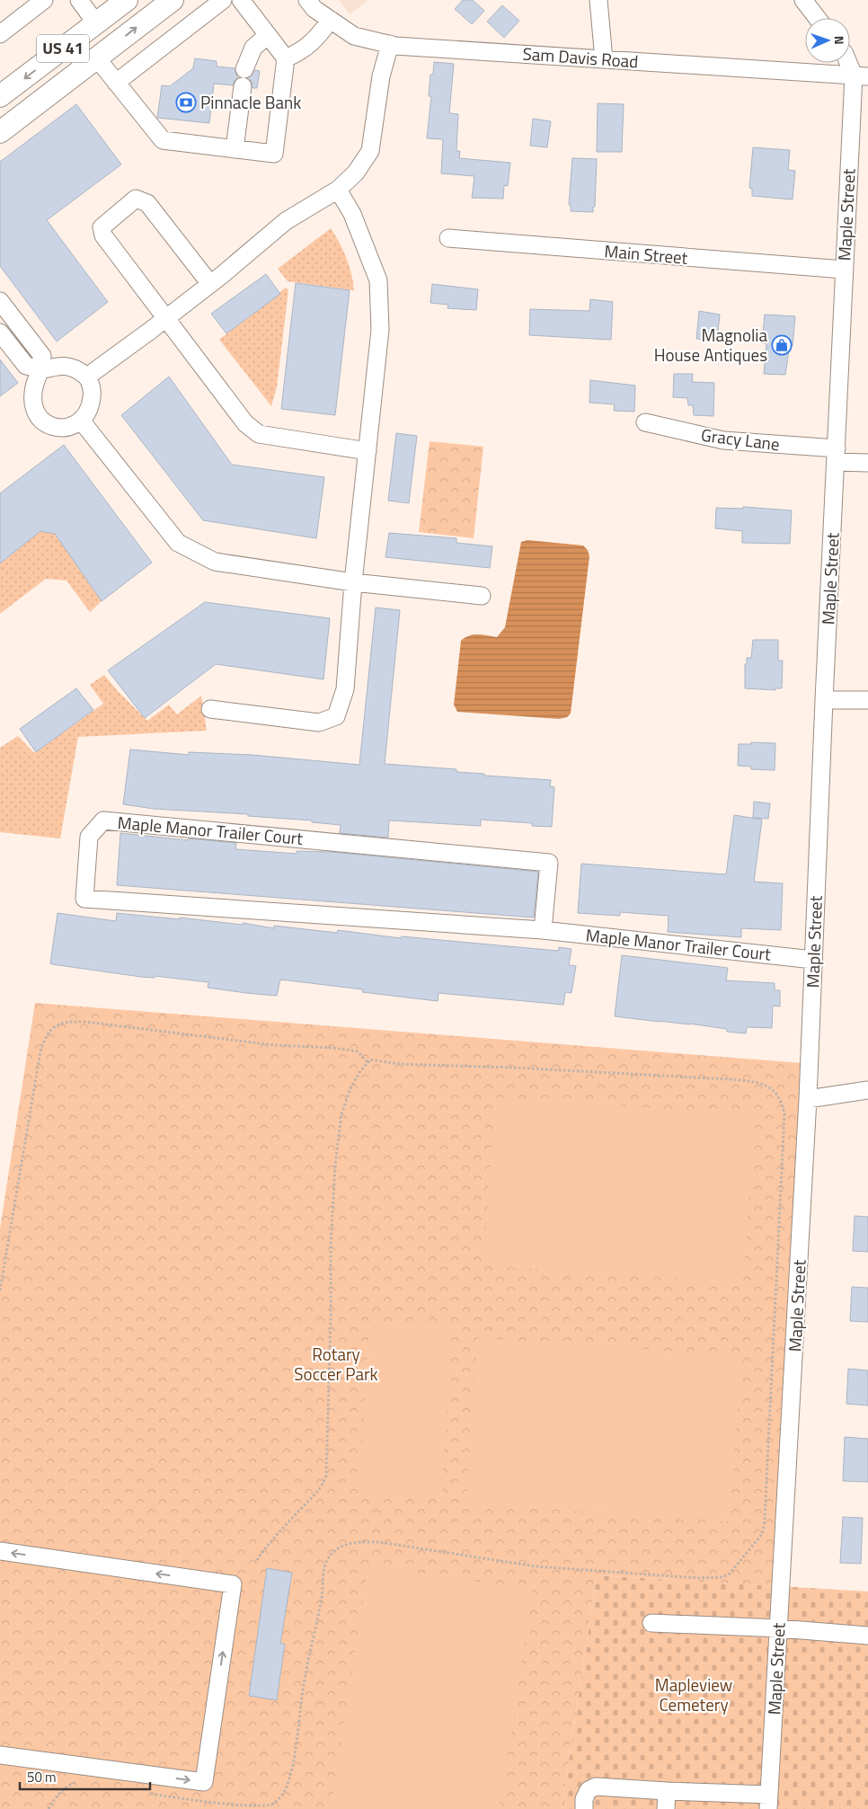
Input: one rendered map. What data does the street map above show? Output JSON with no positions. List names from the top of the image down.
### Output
{
  "streets": {
    "main road": ["US 41"],
    "street": [
      "Sam Davis Road",
      "Maple Street",
      "Main Street",
      "Gracy Lane",
      "Maple Manor Trailer Court"
    ]
  },
  "crossings": [
    ["Sam Davis Road", "Maple Street"],
    ["Maple Street", "Main Street"],
    ["Maple Street", "Gracy Lane"],
    ["Maple Street", "Maple Manor Trailer Court"]
  ],
  "parks": ["Rotary Soccer Park", "Mapleview Cemetery"],
  "places": {
    "bank": ["Pinnacle Bank"],
    "shop": ["Magnolia House Antiques"]
  },
  "scale_bar": "50 m",
  "north": "right"
}
